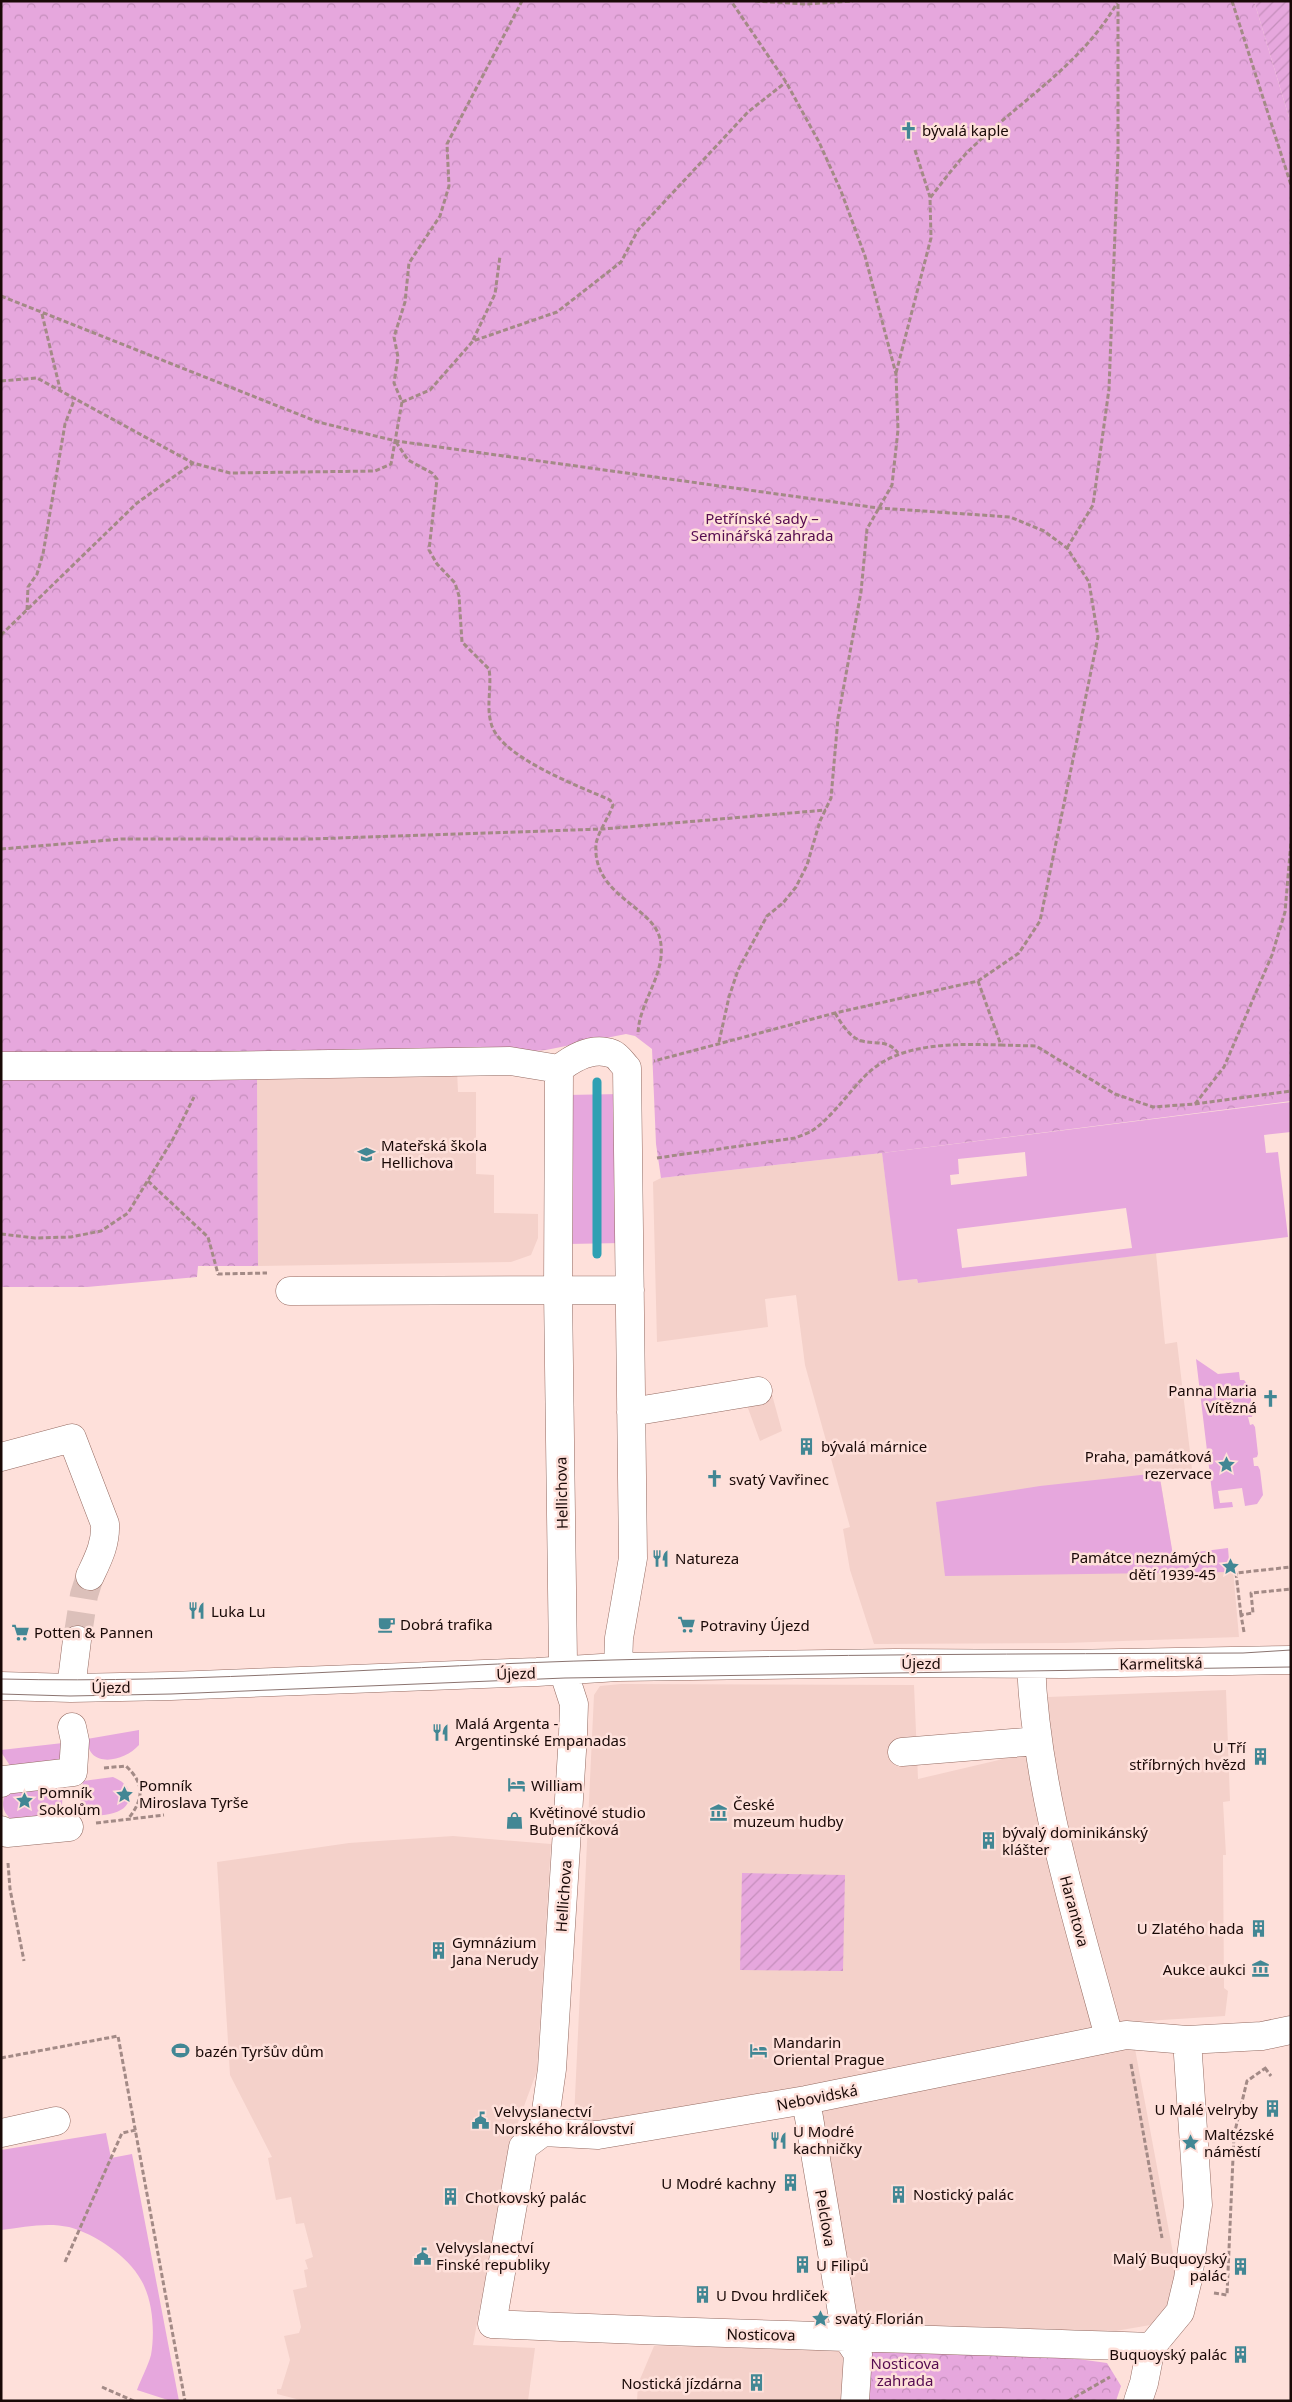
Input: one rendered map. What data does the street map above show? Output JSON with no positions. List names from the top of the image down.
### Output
{
  "streets": {
    "street": [
      "Hellichova",
      "Újezd",
      "Karmelitská",
      "Harantova",
      "Nebovidská",
      "Pelclova",
      "Nosticova"
    ]
  },
  "crossings": [
    ["Hellichova", "Újezd"],
    ["Hellichova", "Nebovidská"],
    ["Hellichova", "Nosticova"],
    ["Újezd", "Karmelitská"],
    ["Újezd", "Harantova"],
    ["Karmelitská", "Harantova"],
    ["Harantova", "Nebovidská"],
    ["Nebovidská", "Pelclova"],
    ["Nebovidská", "Nosticova"],
    ["Pelclova", "Nosticova"]
  ],
  "parks": ["Petřínské sady – Seminářská zahrada", "Nosticova zahrada"],
  "places": {
    "church": ["bývalá kaple", "Panna Maria Vítězná", "svatý Vavřinec"],
    "school or university": ["Mateřská škola Hellichova"],
    "building": [
      "bývalá márnice",
      "U Tří stříbrných hvězd",
      "bývalý dominikánský klášter",
      "U Zlatého hada",
      "Gymnázium Jana Nerudy",
      "U Malé velryby",
      "U Modré kachny",
      "Nostický palác",
      "Chotkovský palác",
      "U Filipů",
      "Malý Buquoyský palác",
      "U Dvou hrdliček",
      "Buquoyský palác",
      "Nostická jízdárna"
    ],
    "place": [
      "Praha, památková rezervace",
      "Památce neznámých dětí 1939-45",
      "Pomník Miroslava Tyrše",
      "Pomník Sokolům",
      "Maltézské náměstí",
      "svatý Florián"
    ],
    "restaurant": [
      "Natureza",
      "Luka Lu",
      "Malá Argenta - Argentinské Empanadas",
      "U Modré kachničky"
    ],
    "cafe": ["Dobrá trafika"],
    "supermarket": ["Potraviny Újezd", "Potten & Pannen"],
    "hotel": ["William", "Mandarin Oriental Prague"],
    "museum": ["České muzeum hudby", "Aukce aukci"],
    "shop": ["Květinové studio Bubeníčková"],
    "sports": ["bazén Tyršův dům"],
    "public building": ["Velvyslanectví Norského království", "Velvyslanectví Finské republiky"]
  }
}
